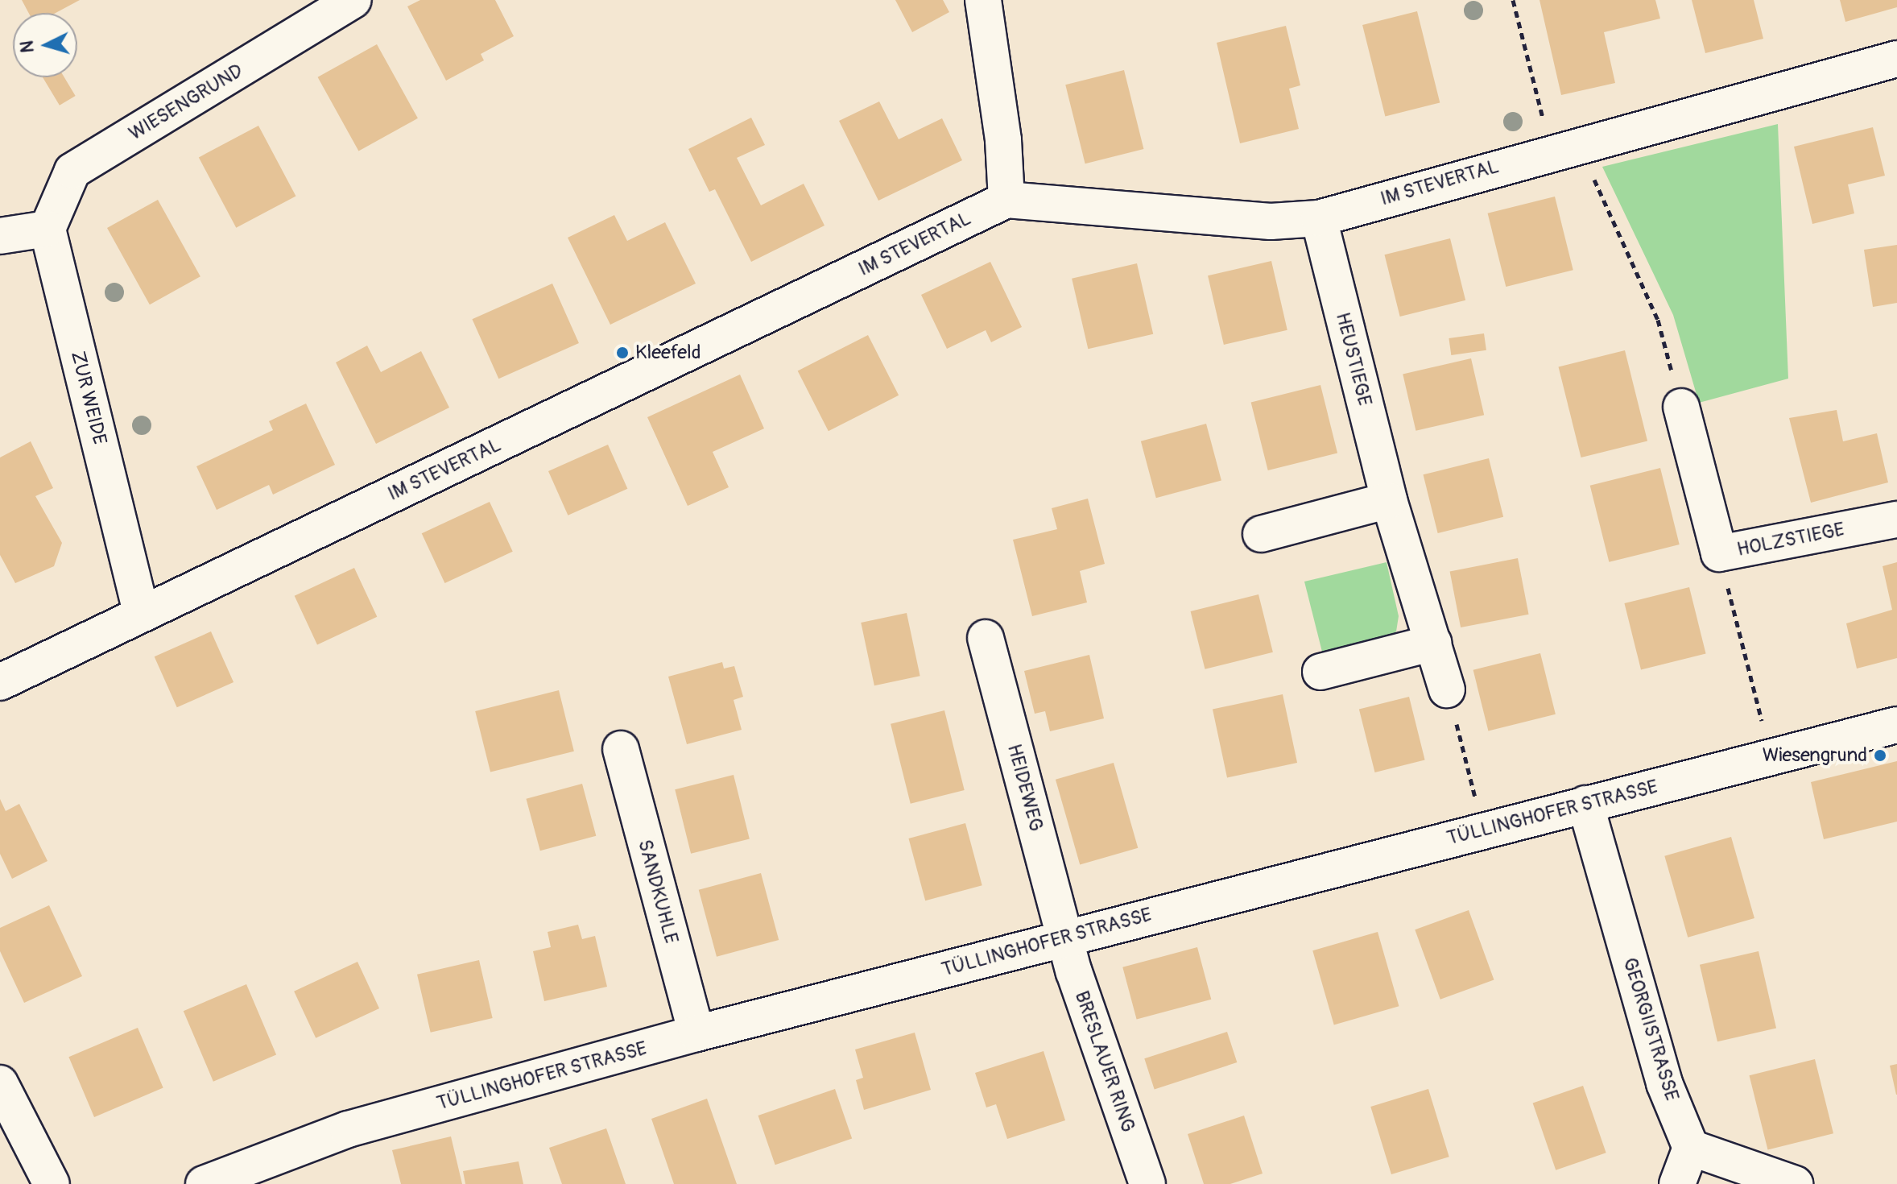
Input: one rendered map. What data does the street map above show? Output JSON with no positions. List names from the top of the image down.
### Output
{
  "streets": {
    "street": [
      "WIESENGRUND",
      "IM STEVERTAL",
      "HEUSTIEGE",
      "ZUR WEIDE",
      "HOLZSTIEGE",
      "HEIDEWEG",
      "TÜLLINGHOFER STRASSE",
      "SANDKUHLE",
      "GEORGIISTRASSE",
      "BRESLAUER RING"
    ]
  },
  "crossings": [
    ["WIESENGRUND", "ZUR WEIDE"],
    ["IM STEVERTAL", "HEUSTIEGE"],
    ["IM STEVERTAL", "ZUR WEIDE"],
    ["HEIDEWEG", "TÜLLINGHOFER STRASSE"],
    ["HEIDEWEG", "BRESLAUER RING"],
    ["TÜLLINGHOFER STRASSE", "SANDKUHLE"],
    ["TÜLLINGHOFER STRASSE", "GEORGIISTRASSE"],
    ["TÜLLINGHOFER STRASSE", "BRESLAUER RING"]
  ],
  "places": ["Kleefeld", "Wiesengrund"],
  "north": "left"
}
